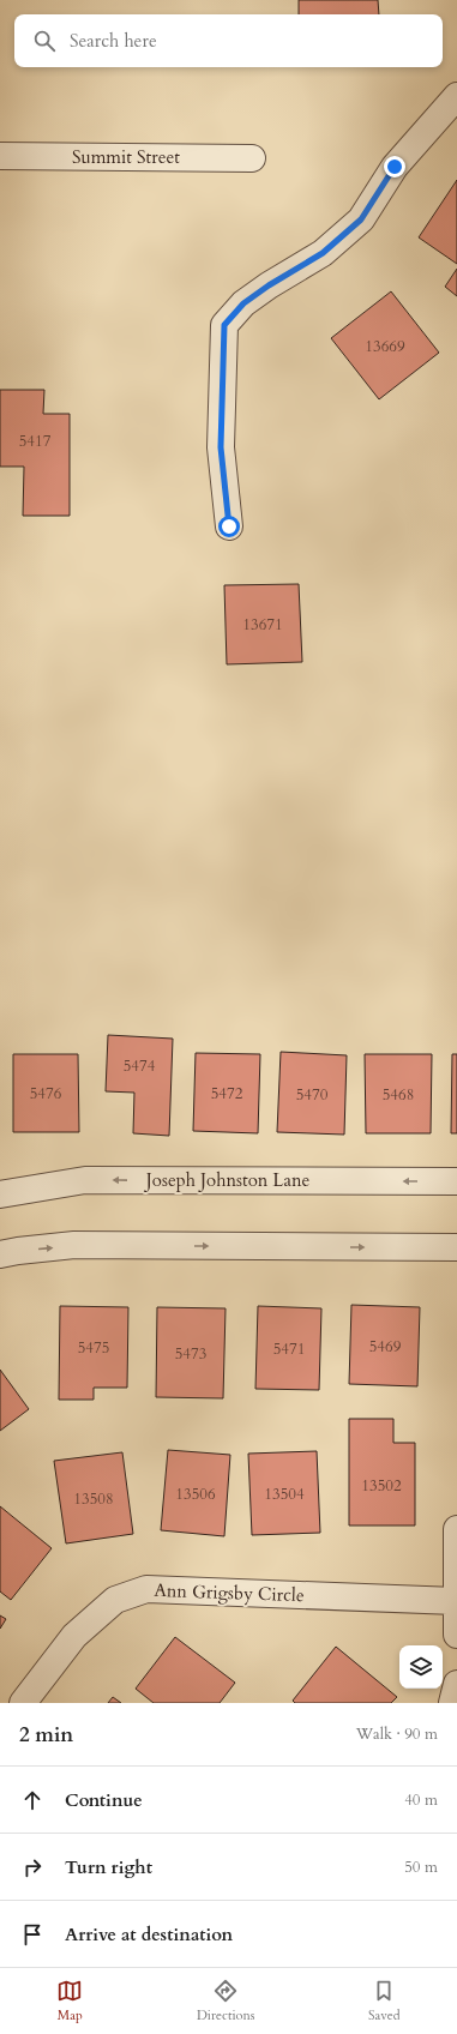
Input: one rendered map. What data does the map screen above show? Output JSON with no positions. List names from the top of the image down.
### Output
{
  "streets": {
    "street": ["Summit Street", "Joseph Johnston Lane", "Ann Grigsby Circle"]
  },
  "house_numbers": [
    "13669",
    "5417",
    "13671",
    "5474",
    "5476",
    "5472",
    "5470",
    "5468",
    "5469",
    "5475",
    "5471",
    "5473",
    "13502",
    "13506",
    "13504",
    "13508"
  ],
  "page": {
    "search": "Search here",
    "heading": ["2 min", "Walk · 90 m"],
    "list": [
      ["Continue", "40 m"],
      ["Turn right", "50 m"],
      "Arrive at destination"
    ],
    "nav": ["Map", "Directions", "Saved"]
  }
}
